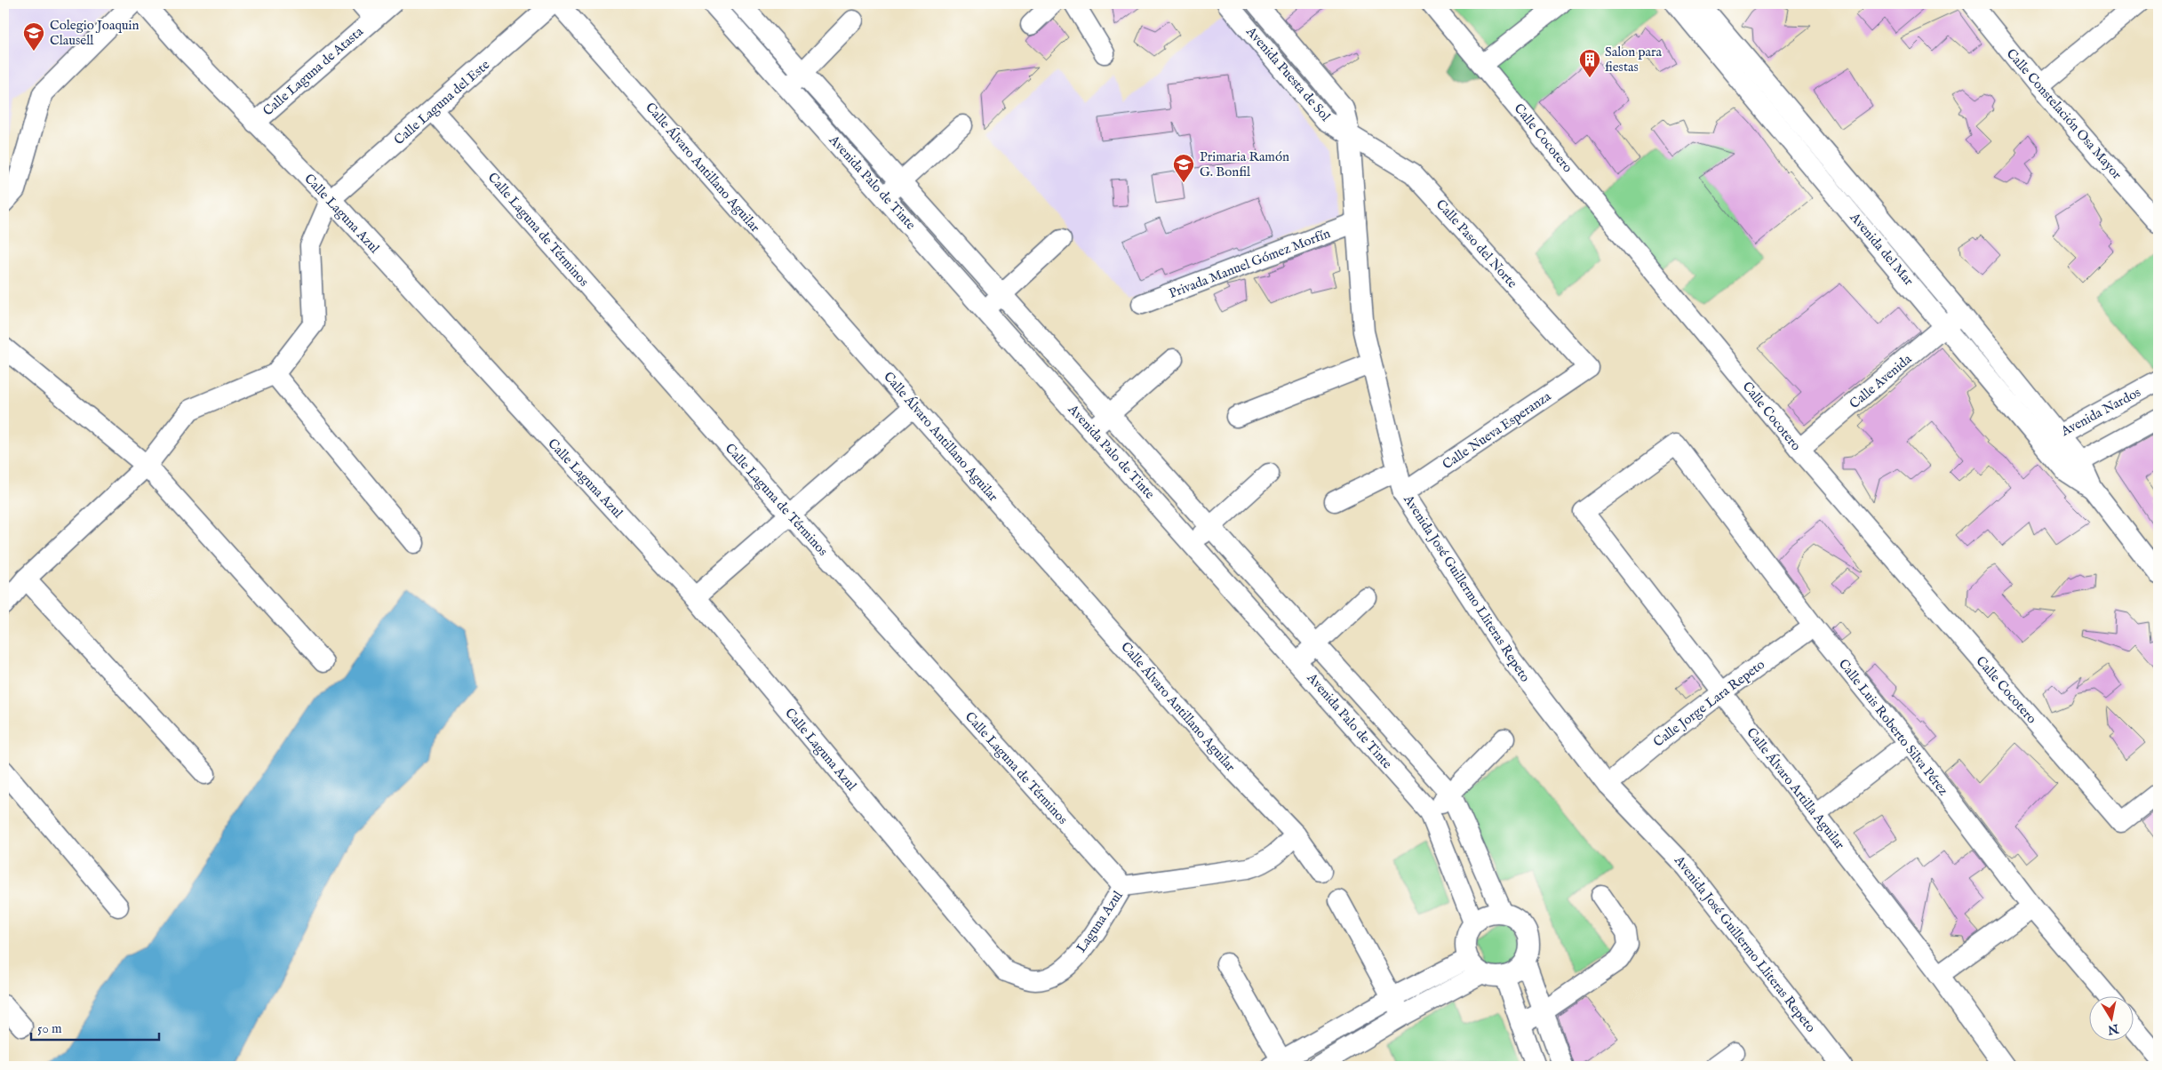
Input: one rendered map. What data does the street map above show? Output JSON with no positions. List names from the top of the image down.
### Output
{
  "streets": {
    "street": [
      "Calle Laguna de Atasta",
      "Avenida Puesta de Sol",
      "Calle Laguna del Este",
      "Calle Constelación Osa Mayor",
      "Calle Cocotero",
      "Calle Álvaro Antillano Aguilar",
      "Avenida Palo de Tinte",
      "Calle Laguna Azul",
      "Calle Laguna de Términos",
      "Calle Paso del Norte",
      "Avenida del Mar",
      "Privada Manuel Gómez Morfín",
      "Calle Avenida",
      "Avenida Nardos",
      "Calle Nueva Esperanza",
      "Avenida José Guillermo Lliteras Repeto",
      "Calle Jorge Lara Repeto",
      "Calle Luis Roberto Silva Pérez",
      "Calle Álvaro Artilla Aguilar",
      "Laguna Azul"
    ]
  },
  "crossings": [
    ["Calle Laguna de Atasta", "Calle Laguna Azul"],
    ["Avenida Puesta de Sol", "Calle Paso del Norte"],
    ["Avenida Puesta de Sol", "Avenida José Guillermo Lliteras Repeto"],
    ["Calle Laguna del Este", "Calle Laguna Azul"],
    ["Calle Laguna del Este", "Calle Laguna de Términos"],
    ["Calle Cocotero", "Calle Avenida"],
    ["Calle Laguna Azul", "Laguna Azul"],
    ["Calle Laguna de Términos", "Laguna Azul"],
    ["Calle Paso del Norte", "Calle Nueva Esperanza"],
    ["Calle Paso del Norte", "Avenida José Guillermo Lliteras Repeto"],
    ["Avenida del Mar", "Calle Avenida"],
    ["Avenida del Mar", "Avenida Nardos"],
    ["Privada Manuel Gómez Morfín", "Avenida José Guillermo Lliteras Repeto"],
    ["Calle Nueva Esperanza", "Avenida José Guillermo Lliteras Repeto"],
    ["Avenida José Guillermo Lliteras Repeto", "Calle Jorge Lara Repeto"],
    ["Calle Jorge Lara Repeto", "Calle Luis Roberto Silva Pérez"],
    ["Calle Jorge Lara Repeto", "Calle Álvaro Artilla Aguilar"],
    ["Calle Luis Roberto Silva Pérez", "Calle Álvaro Artilla Aguilar"]
  ],
  "places": {
    "school or university": ["Colegio Joaquin Clausell", "Primaria Ramón G. Bonfil"],
    "building": ["Salon para fiestas"]
  },
  "scale_bar": "50 m",
  "north": "bottom"
}
